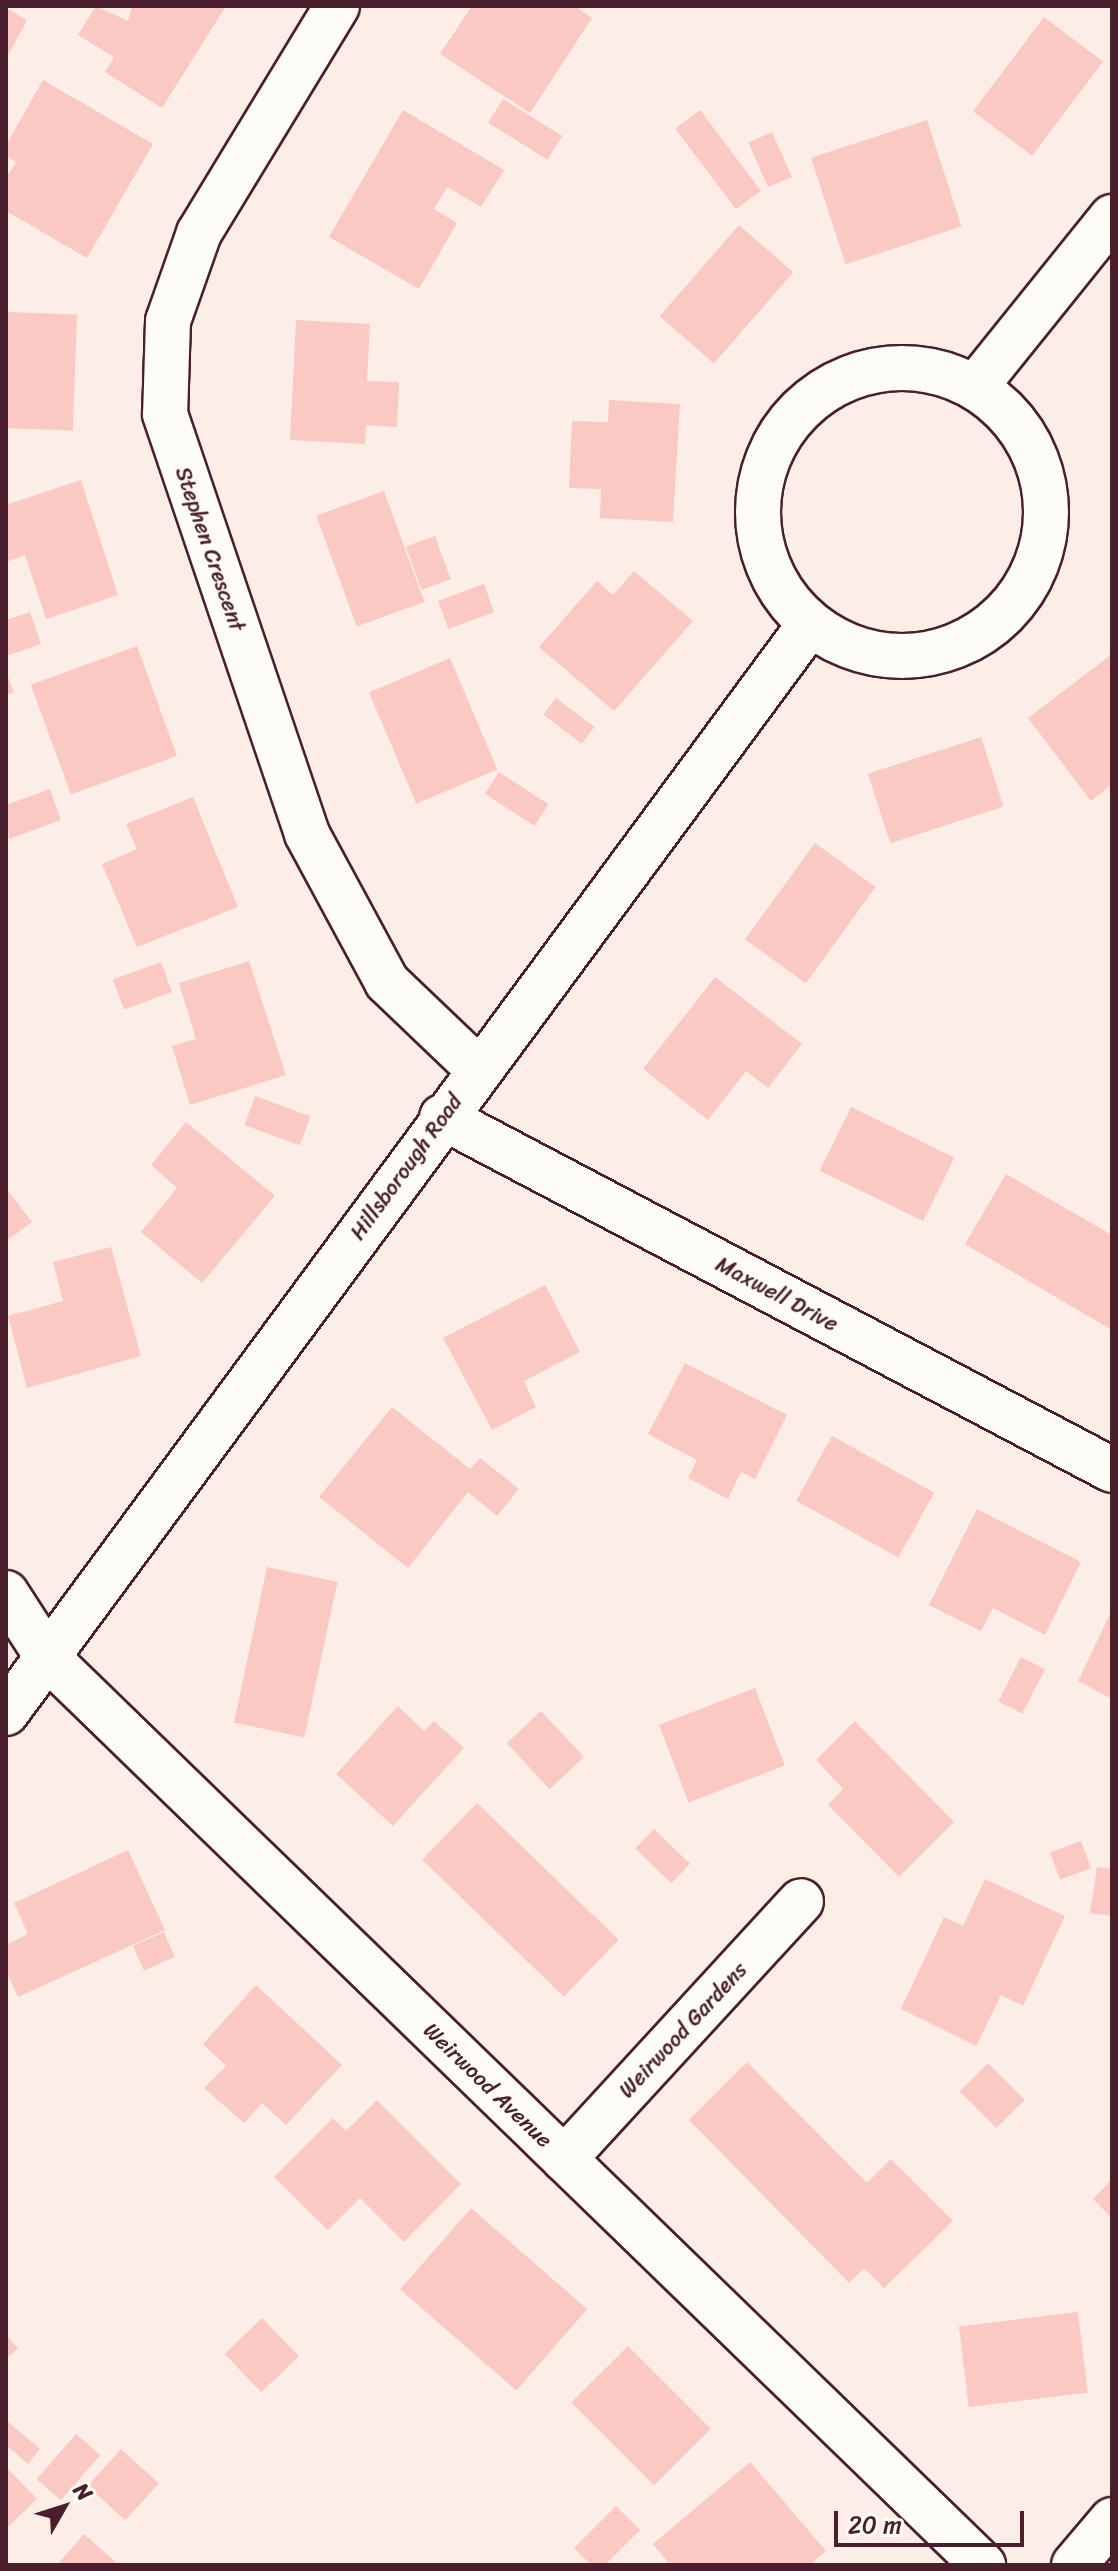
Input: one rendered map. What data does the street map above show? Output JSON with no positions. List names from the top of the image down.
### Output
{
  "streets": {
    "street": [
      "Stephen Crescent",
      "Hillsborough Road",
      "Maxwell Drive",
      "Weirwood Gardens",
      "Weirwood Avenue"
    ]
  },
  "crossings": [
    ["Stephen Crescent", "Hillsborough Road"],
    ["Hillsborough Road", "Maxwell Drive"],
    ["Hillsborough Road", "Weirwood Avenue"],
    ["Weirwood Gardens", "Weirwood Avenue"]
  ],
  "scale_bar": "20 m",
  "north": "top right"
}
